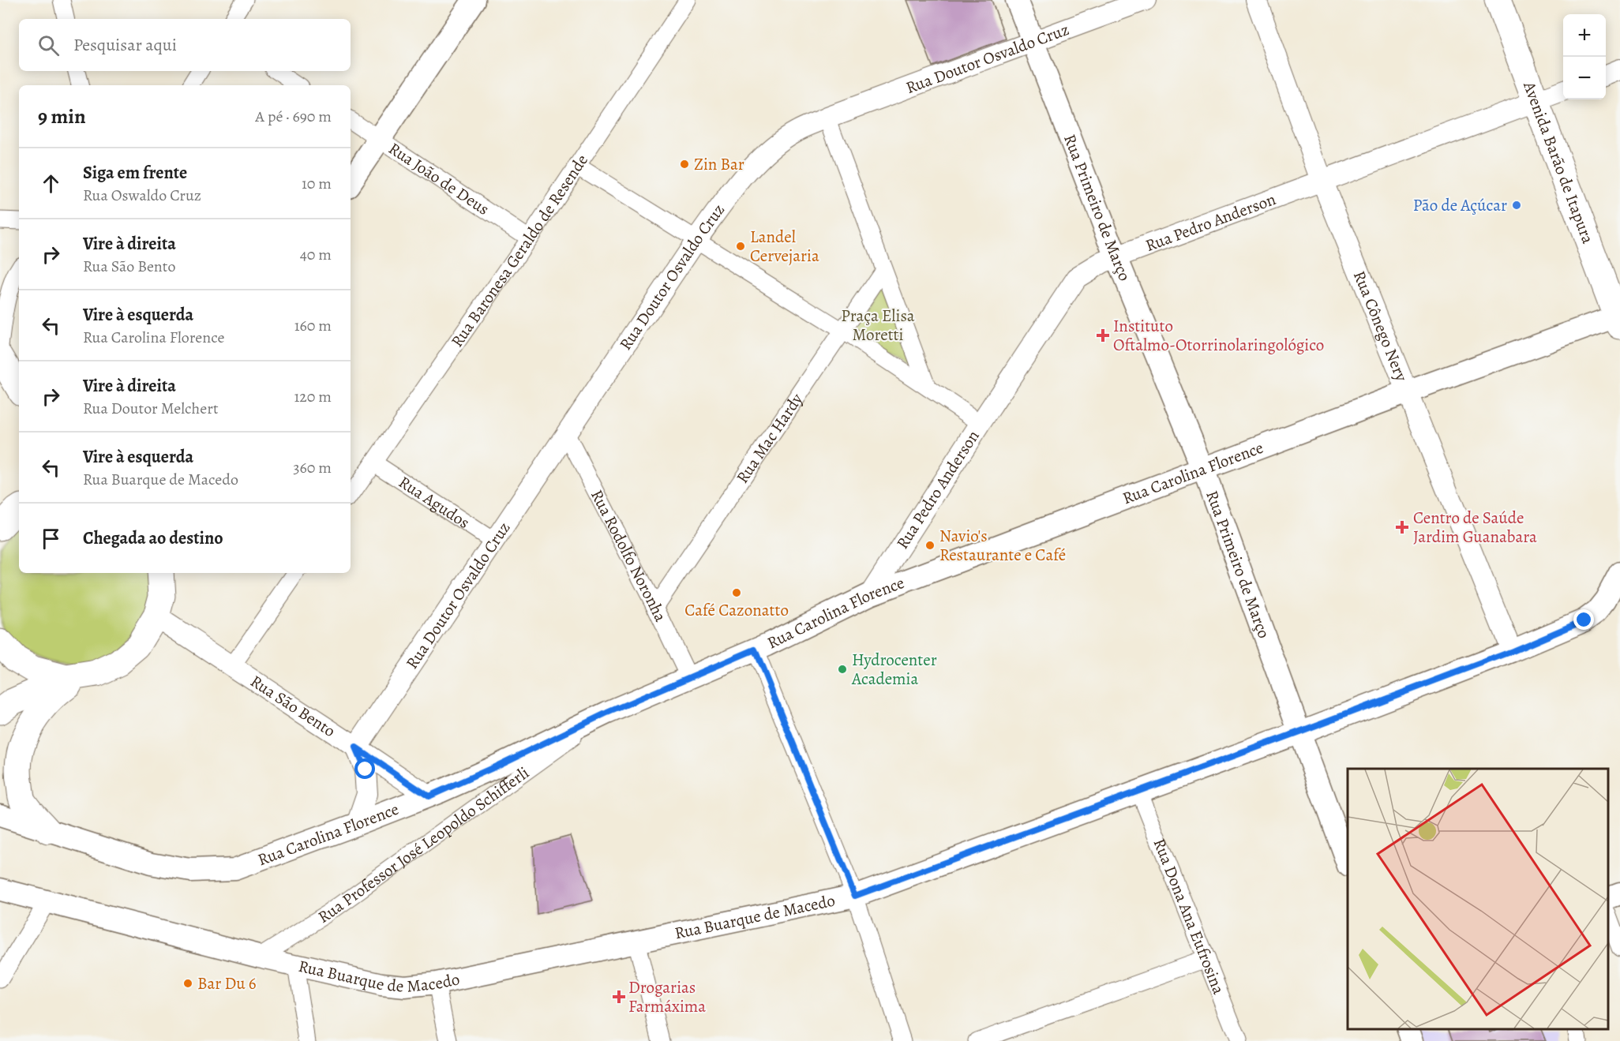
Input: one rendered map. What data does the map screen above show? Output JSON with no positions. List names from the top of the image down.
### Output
{
  "streets": {
    "main road": [
      "Avenida Barão de Itapura",
      "Rua Primeiro de Março",
      "Rua Carolina Florence",
      "Rua Buarque de Macedo"
    ],
    "street": [
      "Rua Doutor Osvaldo Cruz",
      "Rua João de Deus",
      "Rua Pedro Anderson",
      "Rua Baronesa Geraldo de Resende",
      "Rua Cônego Nery",
      "Rua Mac Hardy",
      "Rua Agudos",
      "Rua Rodolfo Noronha",
      "Rua São Bento",
      "Rua Professor José Leopoldo Schifferli",
      "Rua Dona Ana Eufrosina"
    ]
  },
  "crossings": [
    ["Rua Doutor Osvaldo Cruz", "Rua Primeiro de Março"],
    ["Rua Doutor Osvaldo Cruz", "Rua Agudos"],
    ["Rua Doutor Osvaldo Cruz", "Rua Rodolfo Noronha"],
    ["Rua Doutor Osvaldo Cruz", "Rua São Bento"],
    ["Avenida Barão de Itapura", "Rua Pedro Anderson"],
    ["Avenida Barão de Itapura", "Rua Carolina Florence"],
    ["Rua João de Deus", "Rua Baronesa Geraldo de Resende"],
    ["Rua Primeiro de Março", "Rua Pedro Anderson"],
    ["Rua Primeiro de Março", "Rua Carolina Florence"],
    ["Rua Primeiro de Março", "Rua Buarque de Macedo"],
    ["Rua Pedro Anderson", "Rua Cônego Nery"],
    ["Rua Pedro Anderson", "Rua Carolina Florence"],
    ["Rua Baronesa Geraldo de Resende", "Rua Agudos"],
    ["Rua Cônego Nery", "Rua Carolina Florence"],
    ["Rua Cônego Nery", "Rua Buarque de Macedo"],
    ["Rua Mac Hardy", "Rua Rodolfo Noronha"],
    ["Rua Carolina Florence", "Rua Rodolfo Noronha"],
    ["Rua Carolina Florence", "Rua São Bento"],
    ["Rua Carolina Florence", "Rua Professor José Leopoldo Schifferli"],
    ["Rua Professor José Leopoldo Schifferli", "Rua Buarque de Macedo"],
    ["Rua Dona Ana Eufrosina", "Rua Buarque de Macedo"]
  ],
  "parks": ["Praça Elisa Moretti"],
  "places": {
    "other": [
      "Zin Bar",
      "Pão de Açúcar",
      "Landel Cervejaria",
      "Navio's Restaurante e Café",
      "Café Cazonatto",
      "Hydrocenter Academia",
      "Bar Du 6"
    ],
    "health": ["Instituto Oftalmo-Otorrinolaringológico", "Centro de Saúde Jardim Guanabara", "Drogarias Farmáxima"]
  },
  "page": {
    "map_buttons": ["+", "−"],
    "search": "Pesquisar aqui",
    "heading": ["9 min", "A pé · 690 m"],
    "list": [
      ["Siga em frente", "Rua Oswaldo Cruz", "10 m"],
      ["Vire à direita", "Rua São Bento", "40 m"],
      ["Vire à esquerda", "Rua Carolina Florence", "160 m"],
      ["Vire à direita", "Rua Doutor Melchert", "120 m"],
      ["Vire à esquerda", "Rua Buarque de Macedo", "360 m"],
      "Chegada ao destino"
    ]
  }
}
